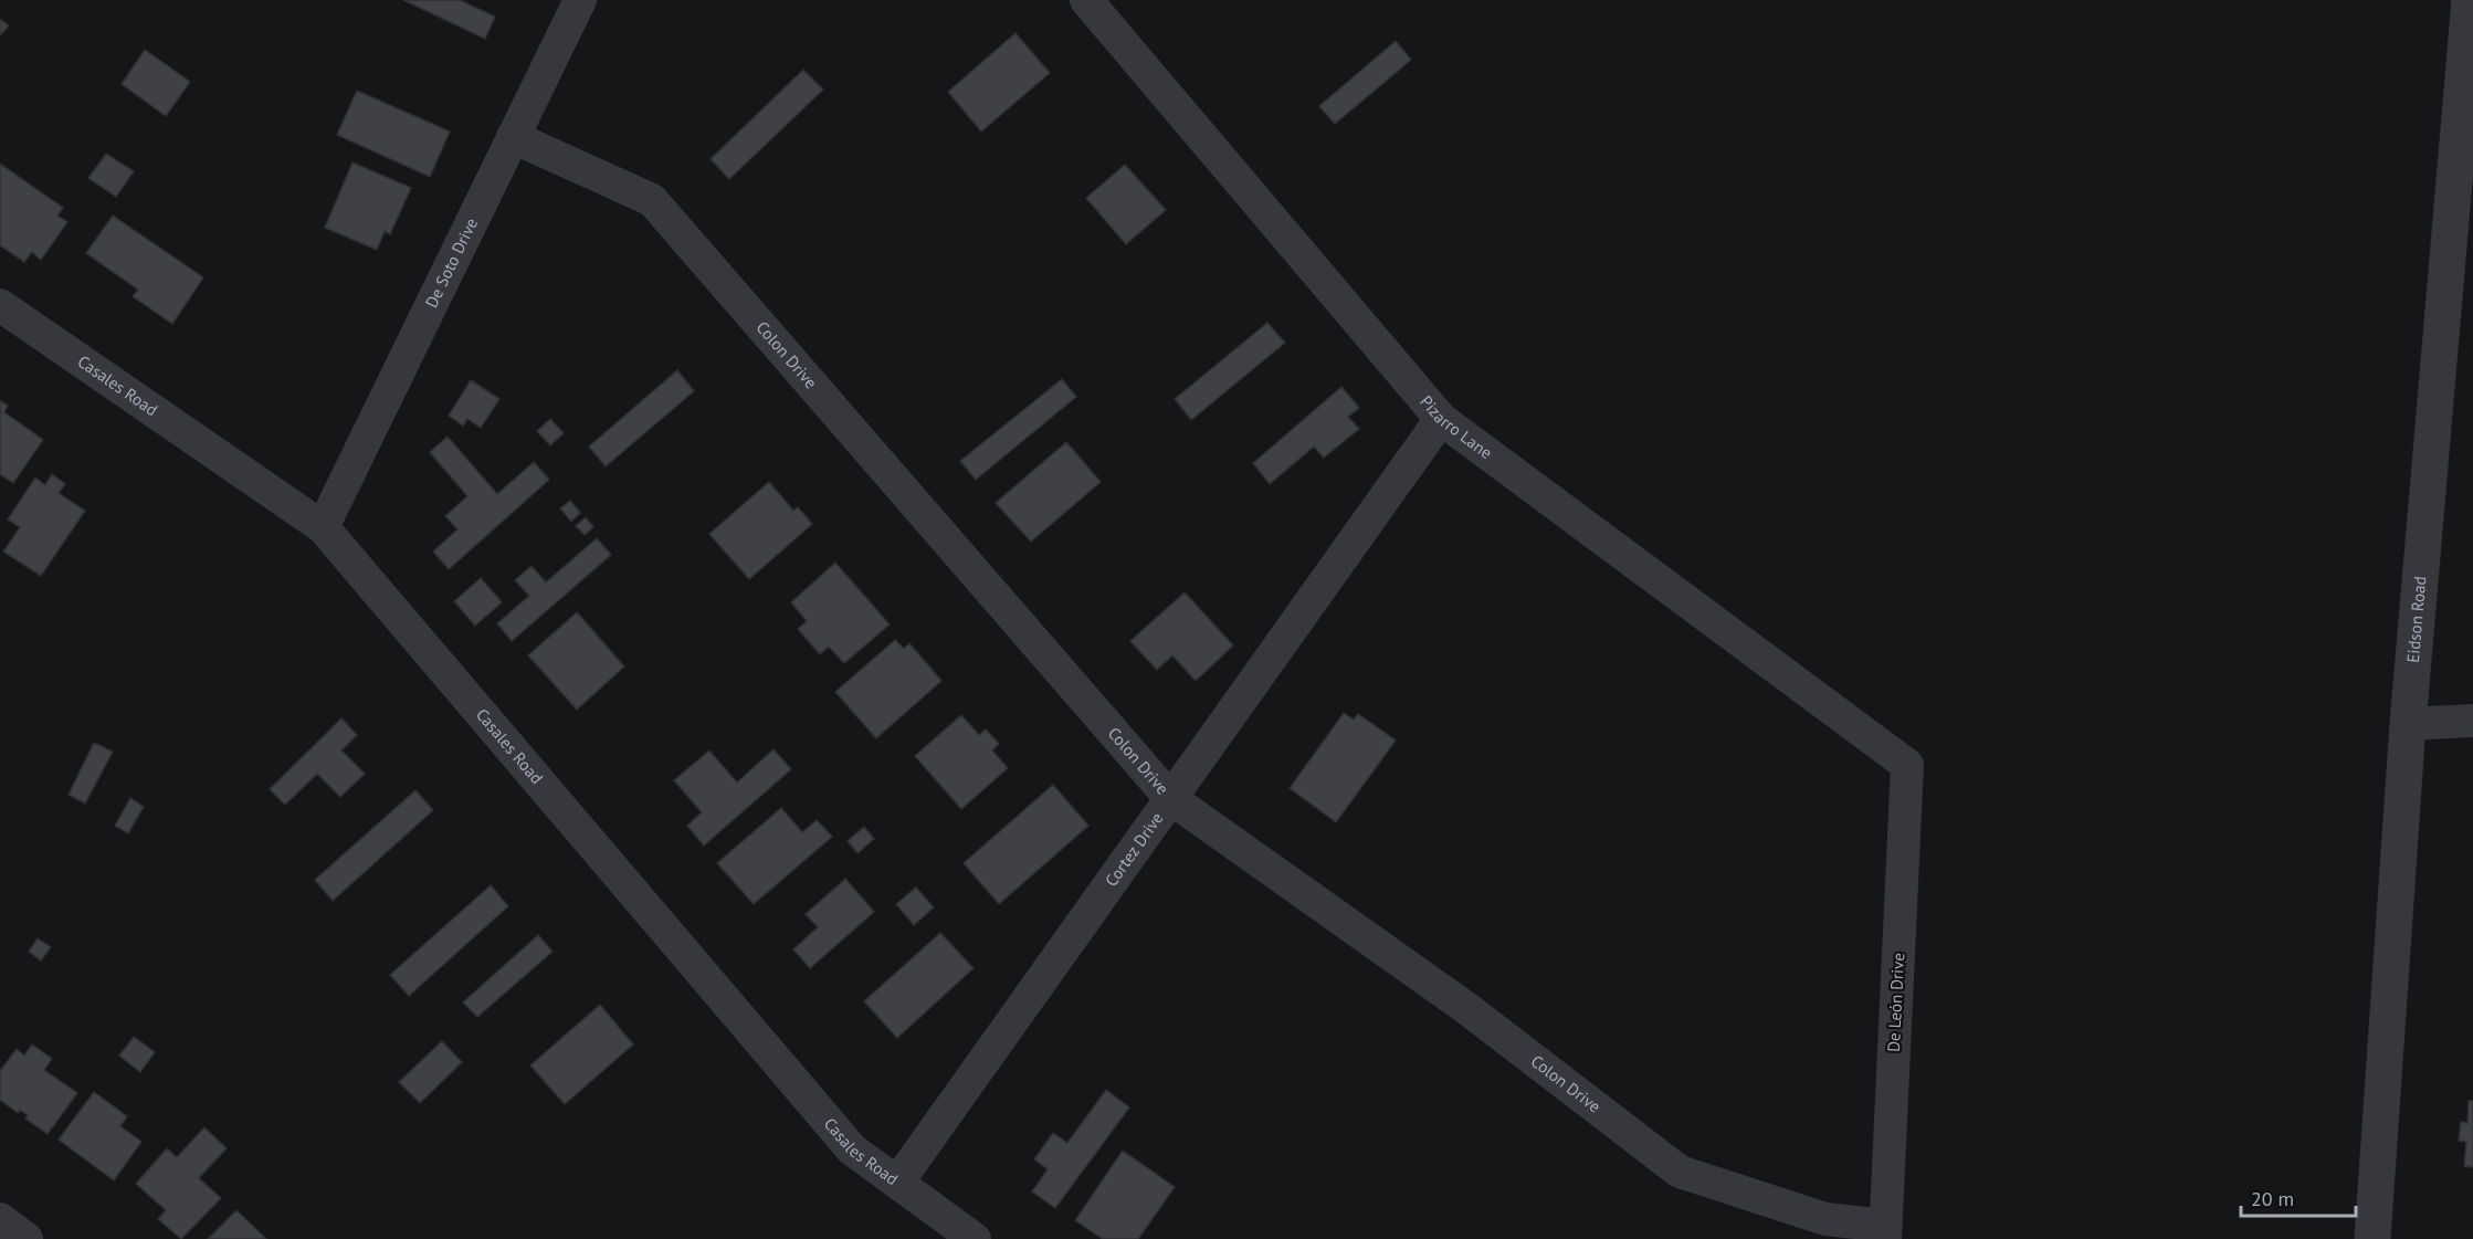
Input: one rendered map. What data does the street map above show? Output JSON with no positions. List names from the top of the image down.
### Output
{
  "streets": {
    "street": [
      "De Soto Drive",
      "Colon Drive",
      "Casales Road",
      "Pizarro Lane",
      "Eidson Road",
      "Cortez Drive",
      "De León Drive"
    ]
  },
  "crossings": [
    ["De Soto Drive", "Colon Drive"],
    ["De Soto Drive", "Casales Road"],
    ["Colon Drive", "Cortez Drive"],
    ["Colon Drive", "De León Drive"],
    ["Casales Road", "Cortez Drive"],
    ["Pizarro Lane", "Cortez Drive"],
    ["Pizarro Lane", "De León Drive"]
  ],
  "scale_bar": "20 m"
}
